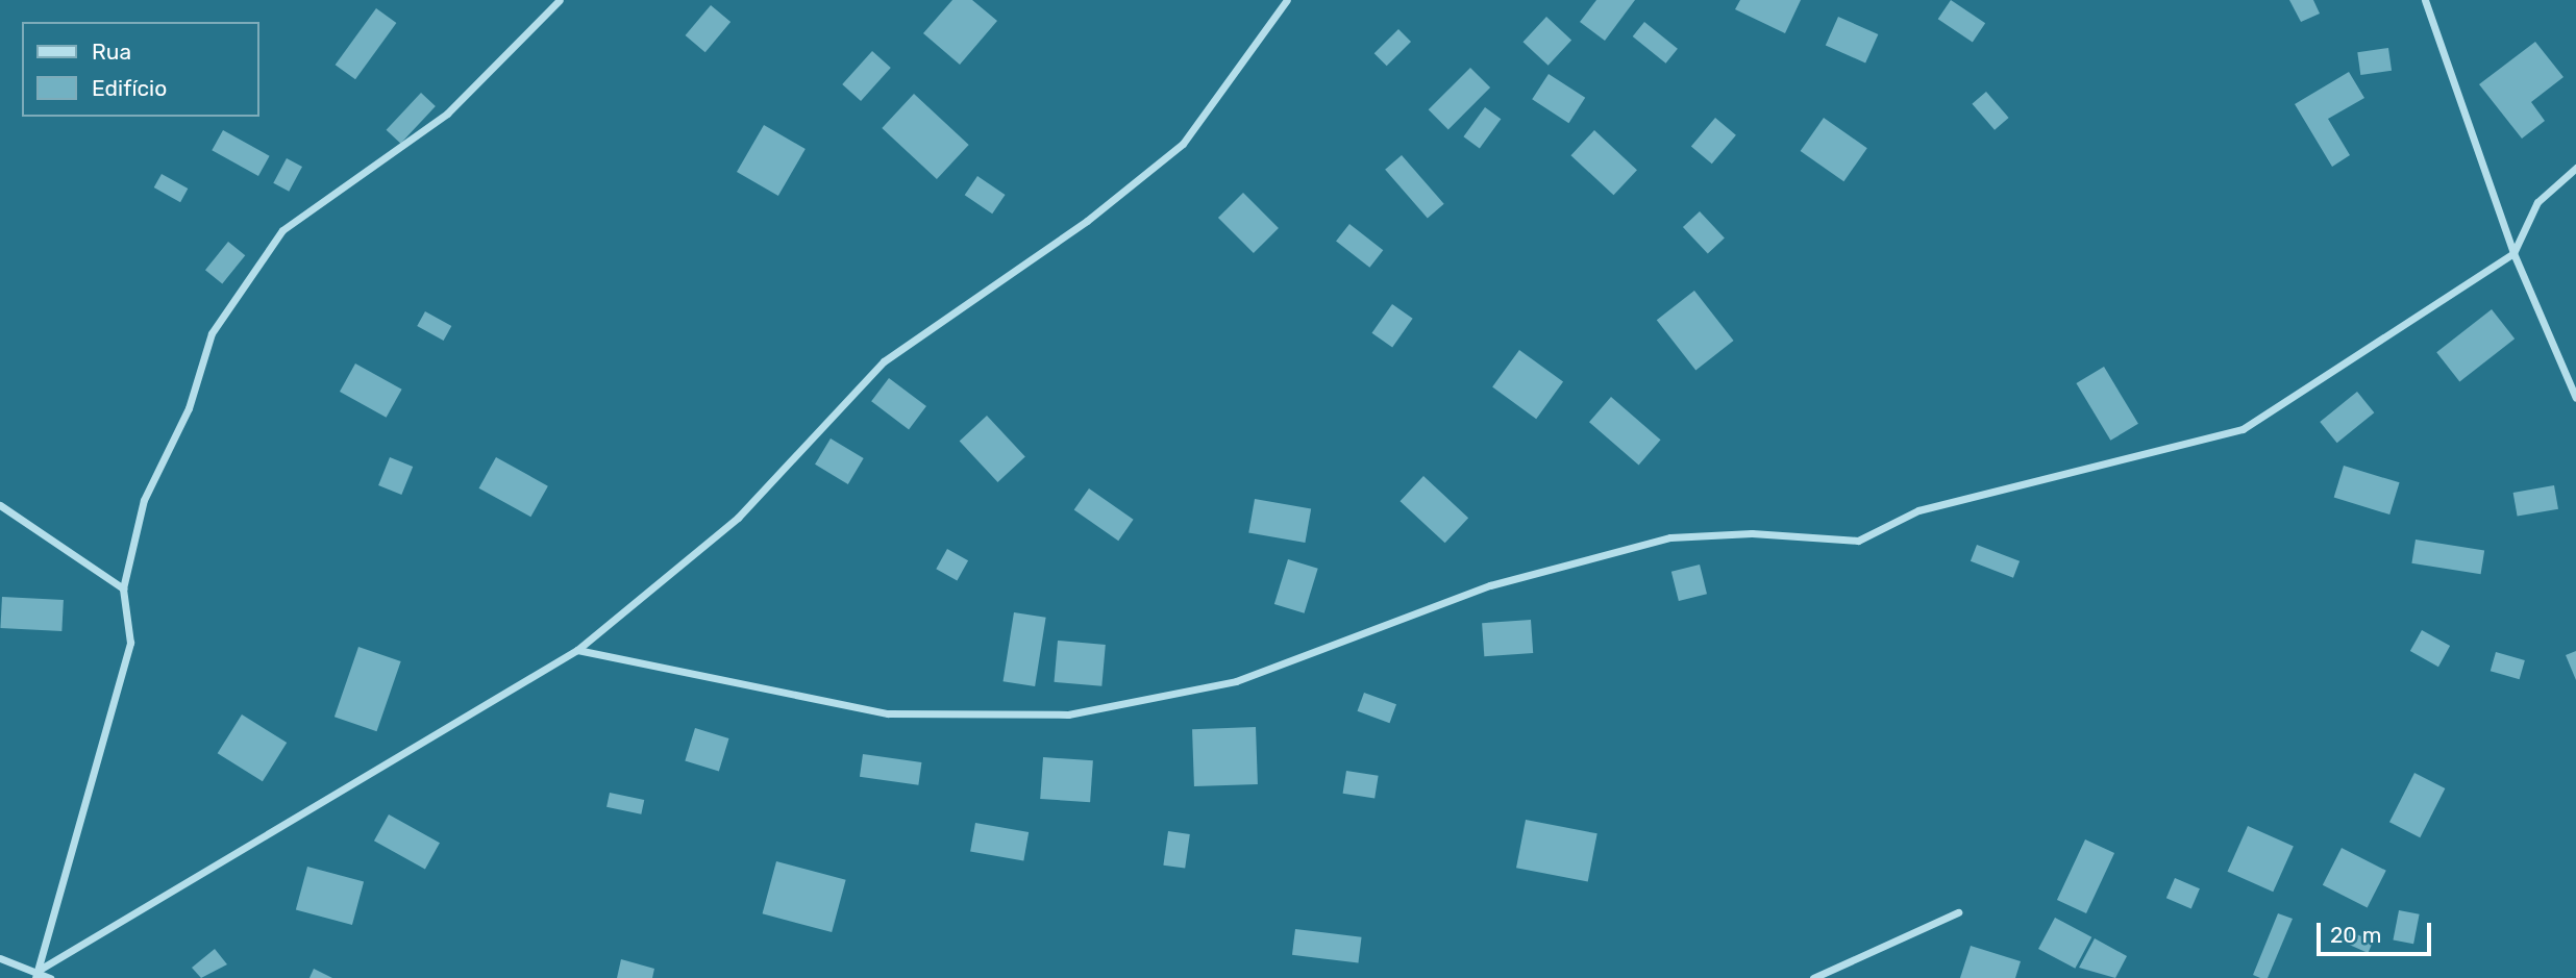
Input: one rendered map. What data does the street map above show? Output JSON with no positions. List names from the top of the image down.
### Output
{
  "legend": ["Rua", "Edifício"],
  "scale_bar": "20 m"
}
